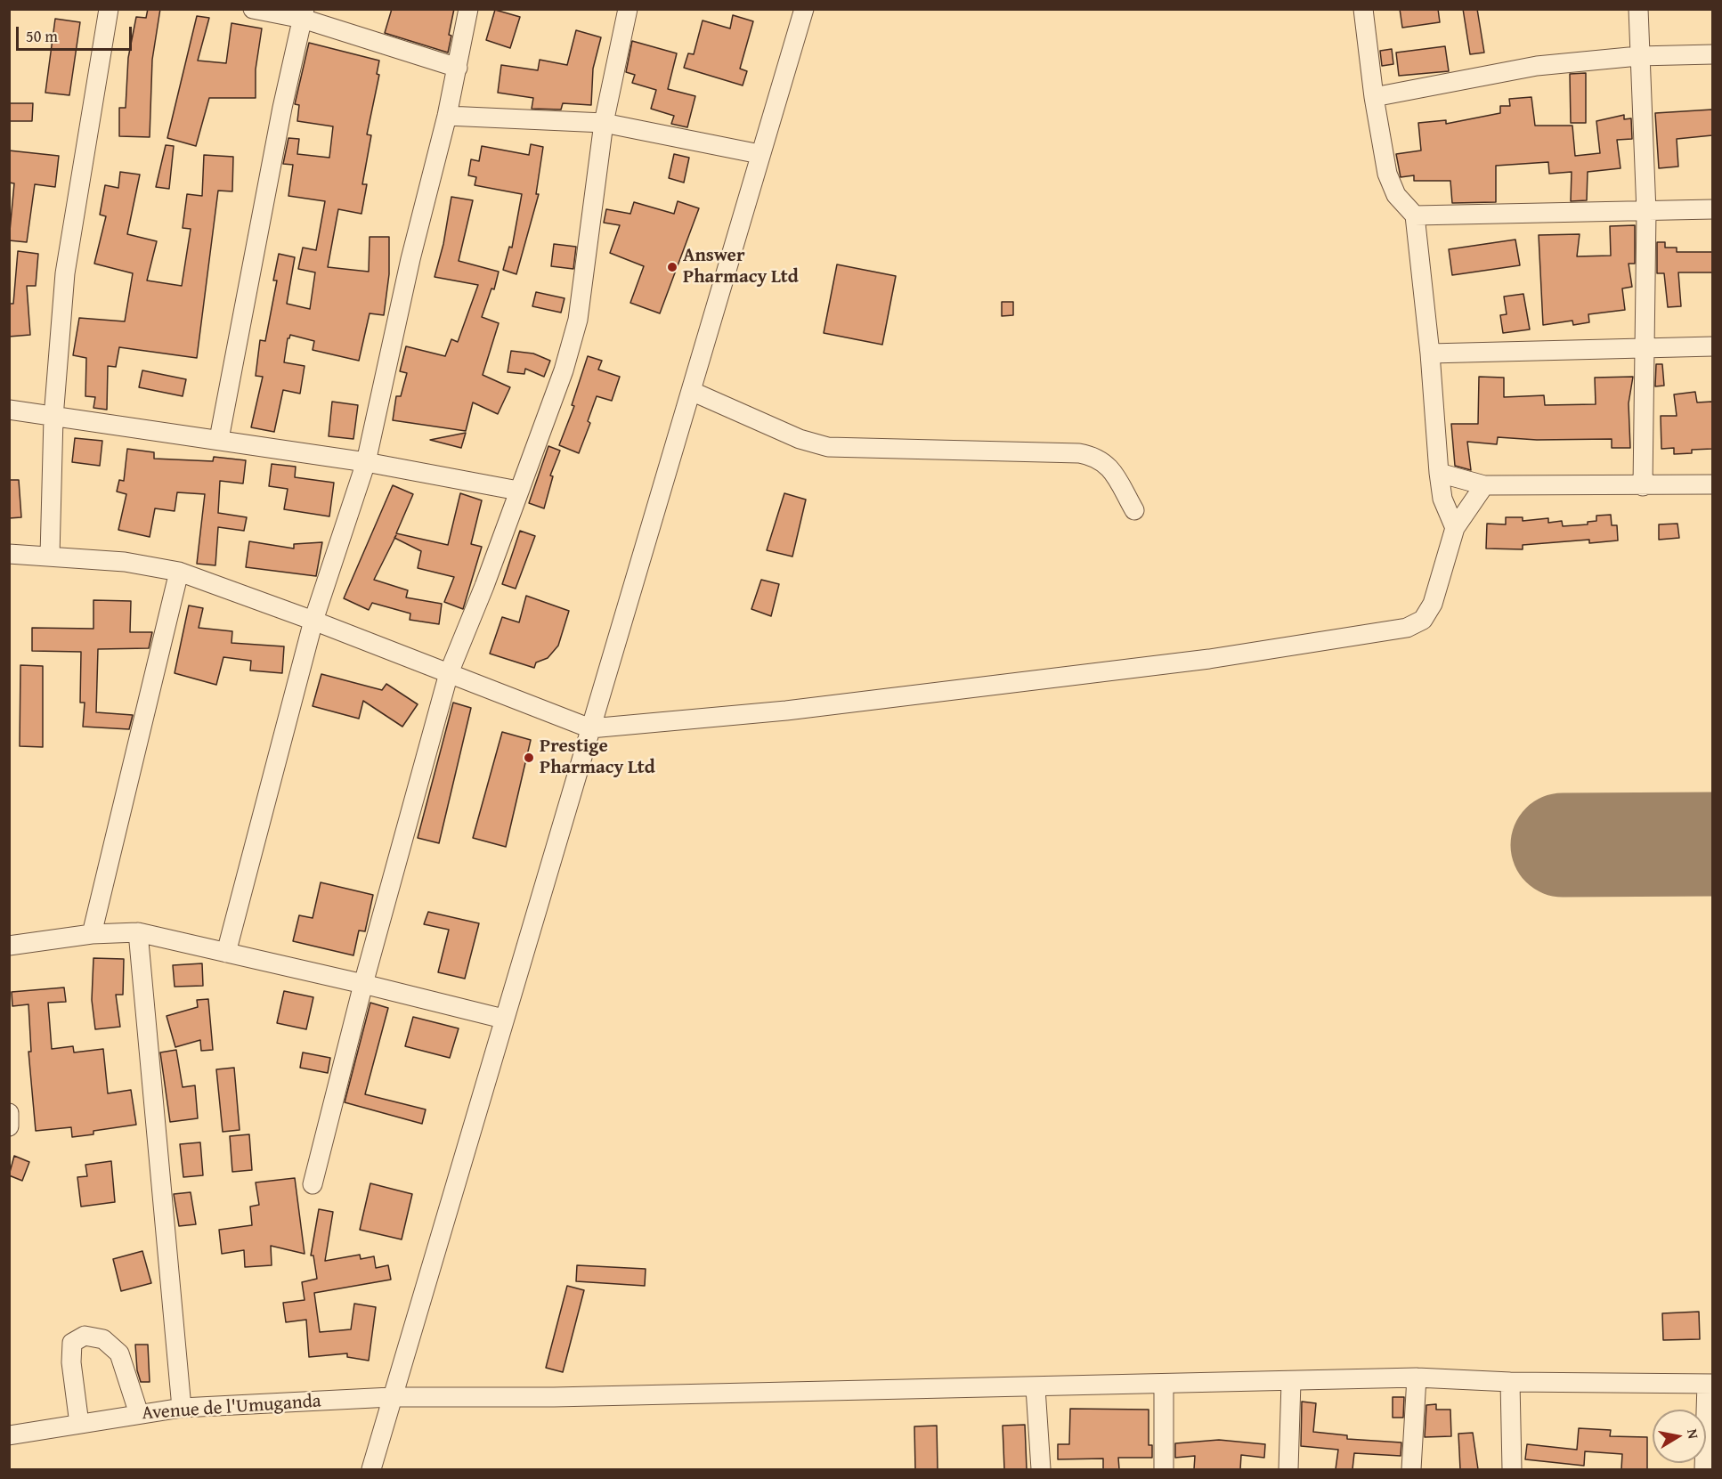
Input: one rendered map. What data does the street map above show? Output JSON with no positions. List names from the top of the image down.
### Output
{
  "streets": {
    "street": ["Avenue de l'Umuganda"]
  },
  "places": ["Answer Pharmacy Ltd", "Prestige Pharmacy Ltd"],
  "scale_bar": "50 m",
  "north": "right"
}
